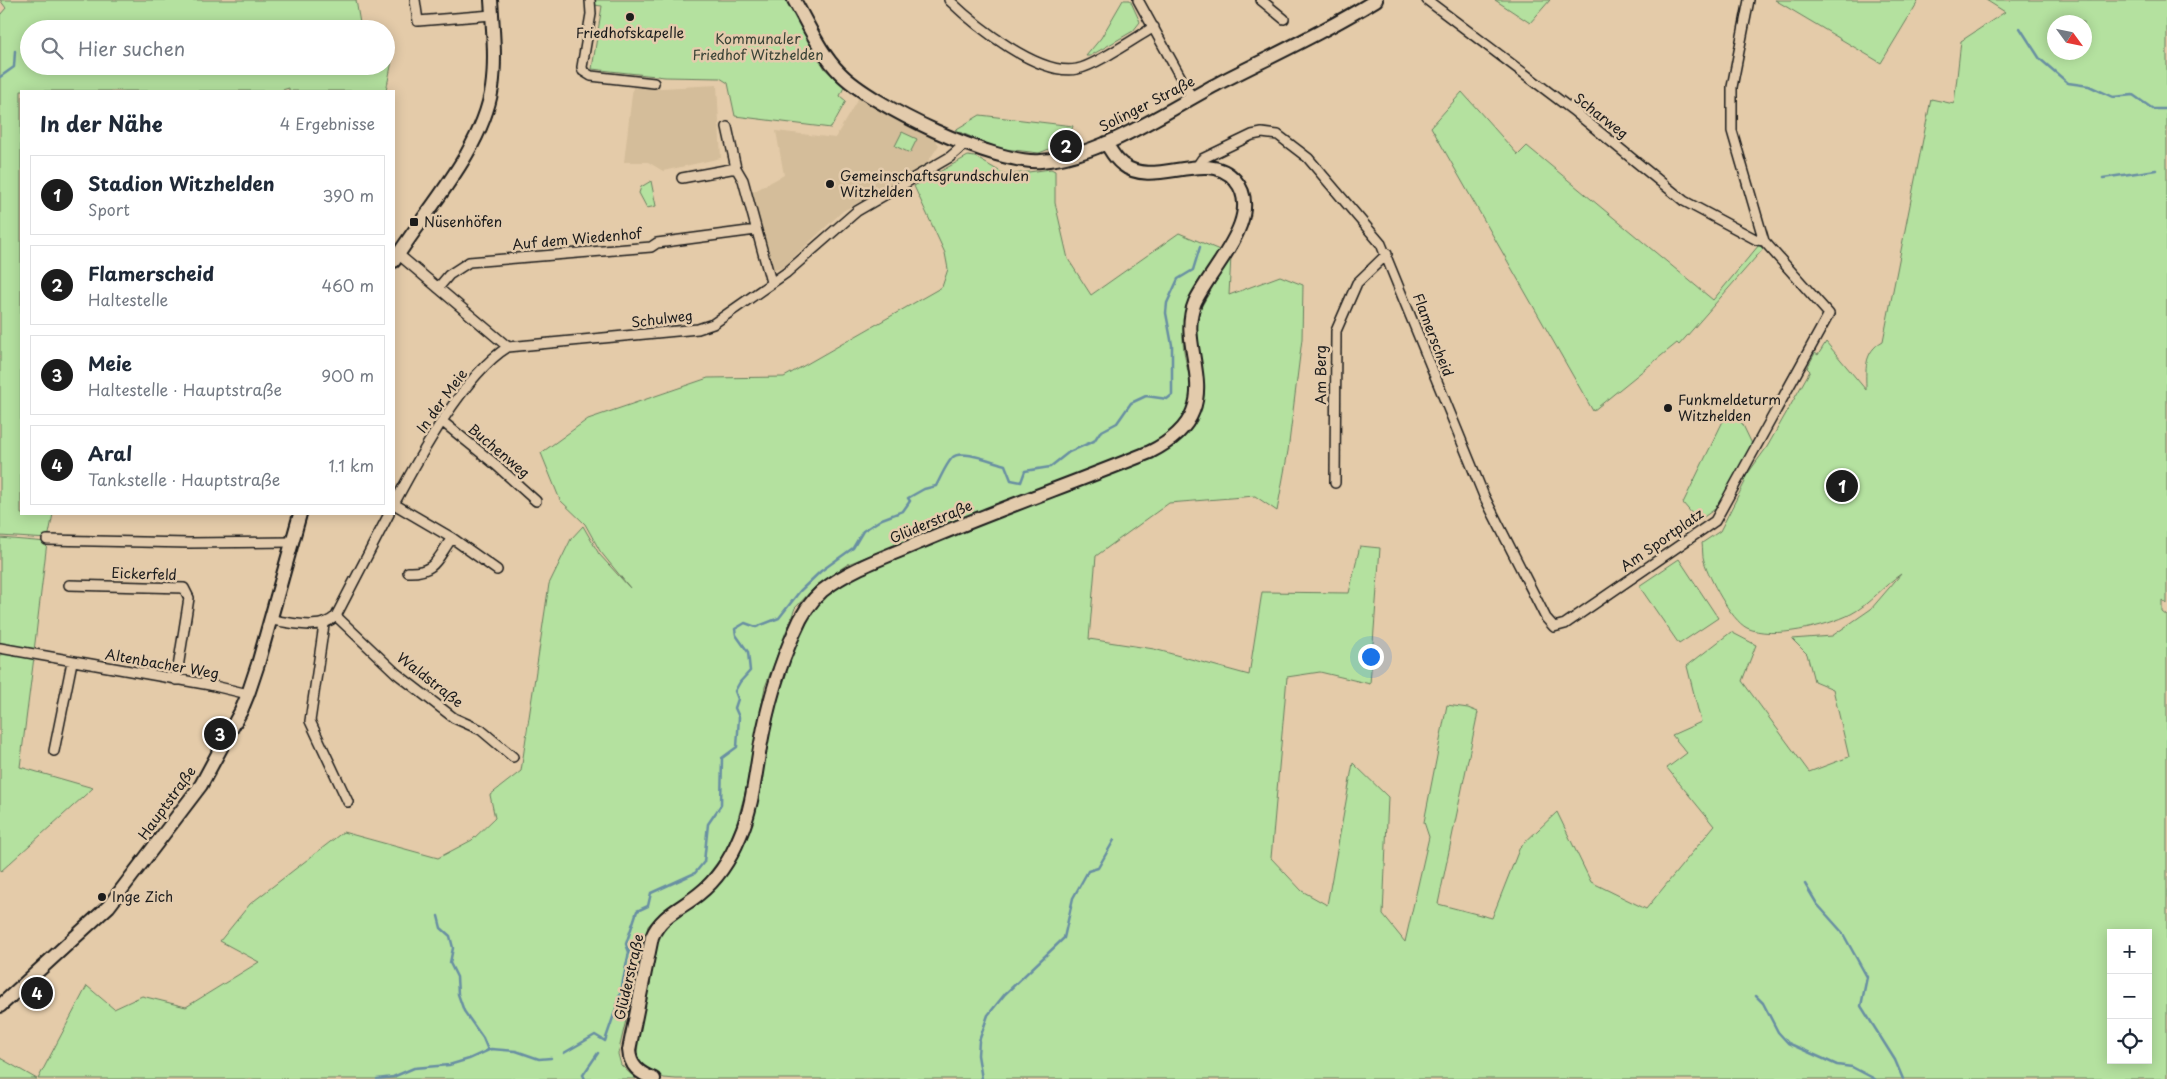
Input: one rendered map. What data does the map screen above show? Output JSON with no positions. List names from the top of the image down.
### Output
{
  "streets": {
    "main road": ["Solinger Straße", "Glüderstraße", "Hauptstraße"],
    "street": [
      "Scharweg",
      "Auf dem Wiedenhof",
      "Schulweg",
      "Flamerscheid",
      "Am Berg",
      "In der Meie",
      "Buchenweg",
      "Am Sportplatz",
      "Eickerfeld",
      "Altenbacher Weg",
      "Waldstraße"
    ]
  },
  "crossings": [
    ["Solinger Straße", "Schulweg"],
    ["Solinger Straße", "Glüderstraße"],
    ["Scharweg", "Am Sportplatz"],
    ["Schulweg", "In der Meie"],
    ["Flamerscheid", "Am Berg"],
    ["Flamerscheid", "Glüderstraße"],
    ["Flamerscheid", "Am Sportplatz"],
    ["In der Meie", "Buchenweg"],
    ["Eickerfeld", "Altenbacher Weg"],
    ["Altenbacher Weg", "Hauptstraße"]
  ],
  "parks": ["Kommunaler Friedhof Witzhelden"],
  "places": {
    "other": [
      "Friedhofskapelle",
      "Gemeinschaftsgrundschulen Witzhelden",
      "Funkmeldeturm Witzhelden",
      "Inge Zich"
    ],
    "transit": ["Nüsenhöfen"]
  },
  "north": "bottom right",
  "page": {
    "search": "Hier suchen",
    "heading": ["In der Nähe", "4 Ergebnisse"],
    "pins": [
      "2",
      "1",
      "3",
      "4"
    ],
    "list": [
      {
        "mark": "1",
        "name": "Stadion Witzhelden",
        "note": "Sport",
        "value": "390 m"
      },
      {
        "mark": "2",
        "name": "Flamerscheid",
        "note": "Haltestelle",
        "value": "460 m"
      },
      {
        "mark": "3",
        "name": "Meie",
        "note": "Haltestelle · Hauptstraße",
        "value": "900 m"
      },
      {
        "mark": "4",
        "name": "Aral",
        "note": "Tankstelle · Hauptstraße",
        "value": "1.1 km"
      }
    ],
    "map_buttons": ["+", "−"]
  }
}
